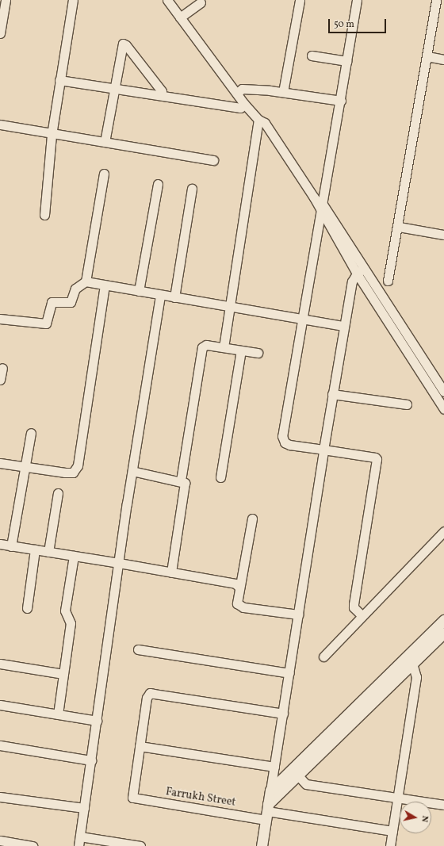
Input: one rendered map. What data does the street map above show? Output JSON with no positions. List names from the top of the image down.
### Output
{
  "streets": {
    "street": ["Farrukh Street"]
  },
  "scale_bar": "50 m",
  "north": "right"
}
